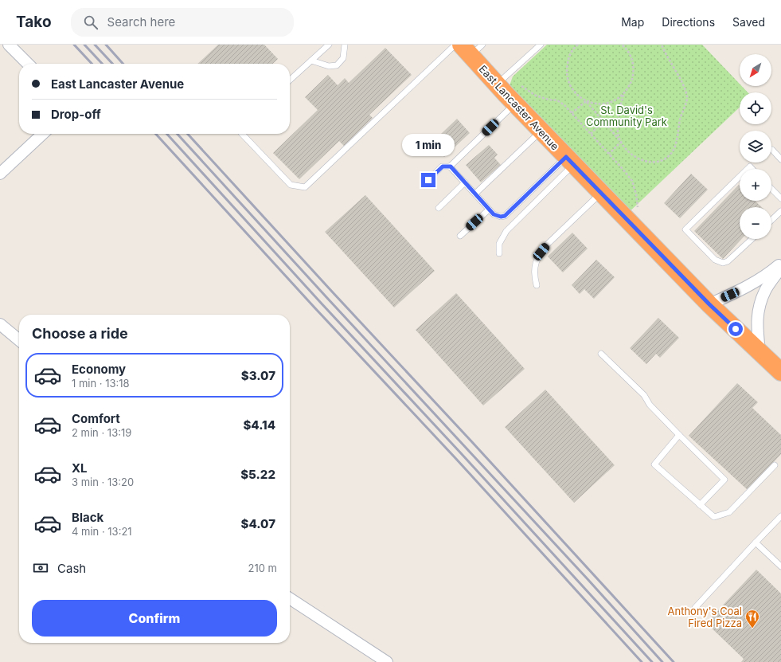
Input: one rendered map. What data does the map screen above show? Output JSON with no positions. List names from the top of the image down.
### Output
{
  "streets": {
    "highway": ["East Lancaster Avenue"]
  },
  "parks": ["St. David's Community Park"],
  "places": {
    "restaurant": ["Anthony's Coal Fired Pizza"]
  },
  "north": "bottom left",
  "page": {
    "header": "Tako",
    "search": "Search here",
    "nav": ["Map", "Directions", "Saved"],
    "map_buttons": ["+", "−"],
    "banner": ["East Lancaster Avenue", "Drop-off"],
    "bubble": "1 min",
    "heading": "Choose a ride",
    "list": [
      {
        "name": "Economy",
        "note": "1 min · 13:18",
        "value": "$3.07"
      },
      {
        "name": "Comfort",
        "note": "2 min · 13:19",
        "value": "$4.14"
      },
      {
        "name": "XL",
        "note": "3 min · 13:20",
        "value": "$5.22"
      },
      {
        "name": "Black",
        "note": "4 min · 13:21",
        "value": "$4.07"
      }
    ],
    "pay": ["Cash", "210 m"],
    "buttons": "Confirm"
  }
}
